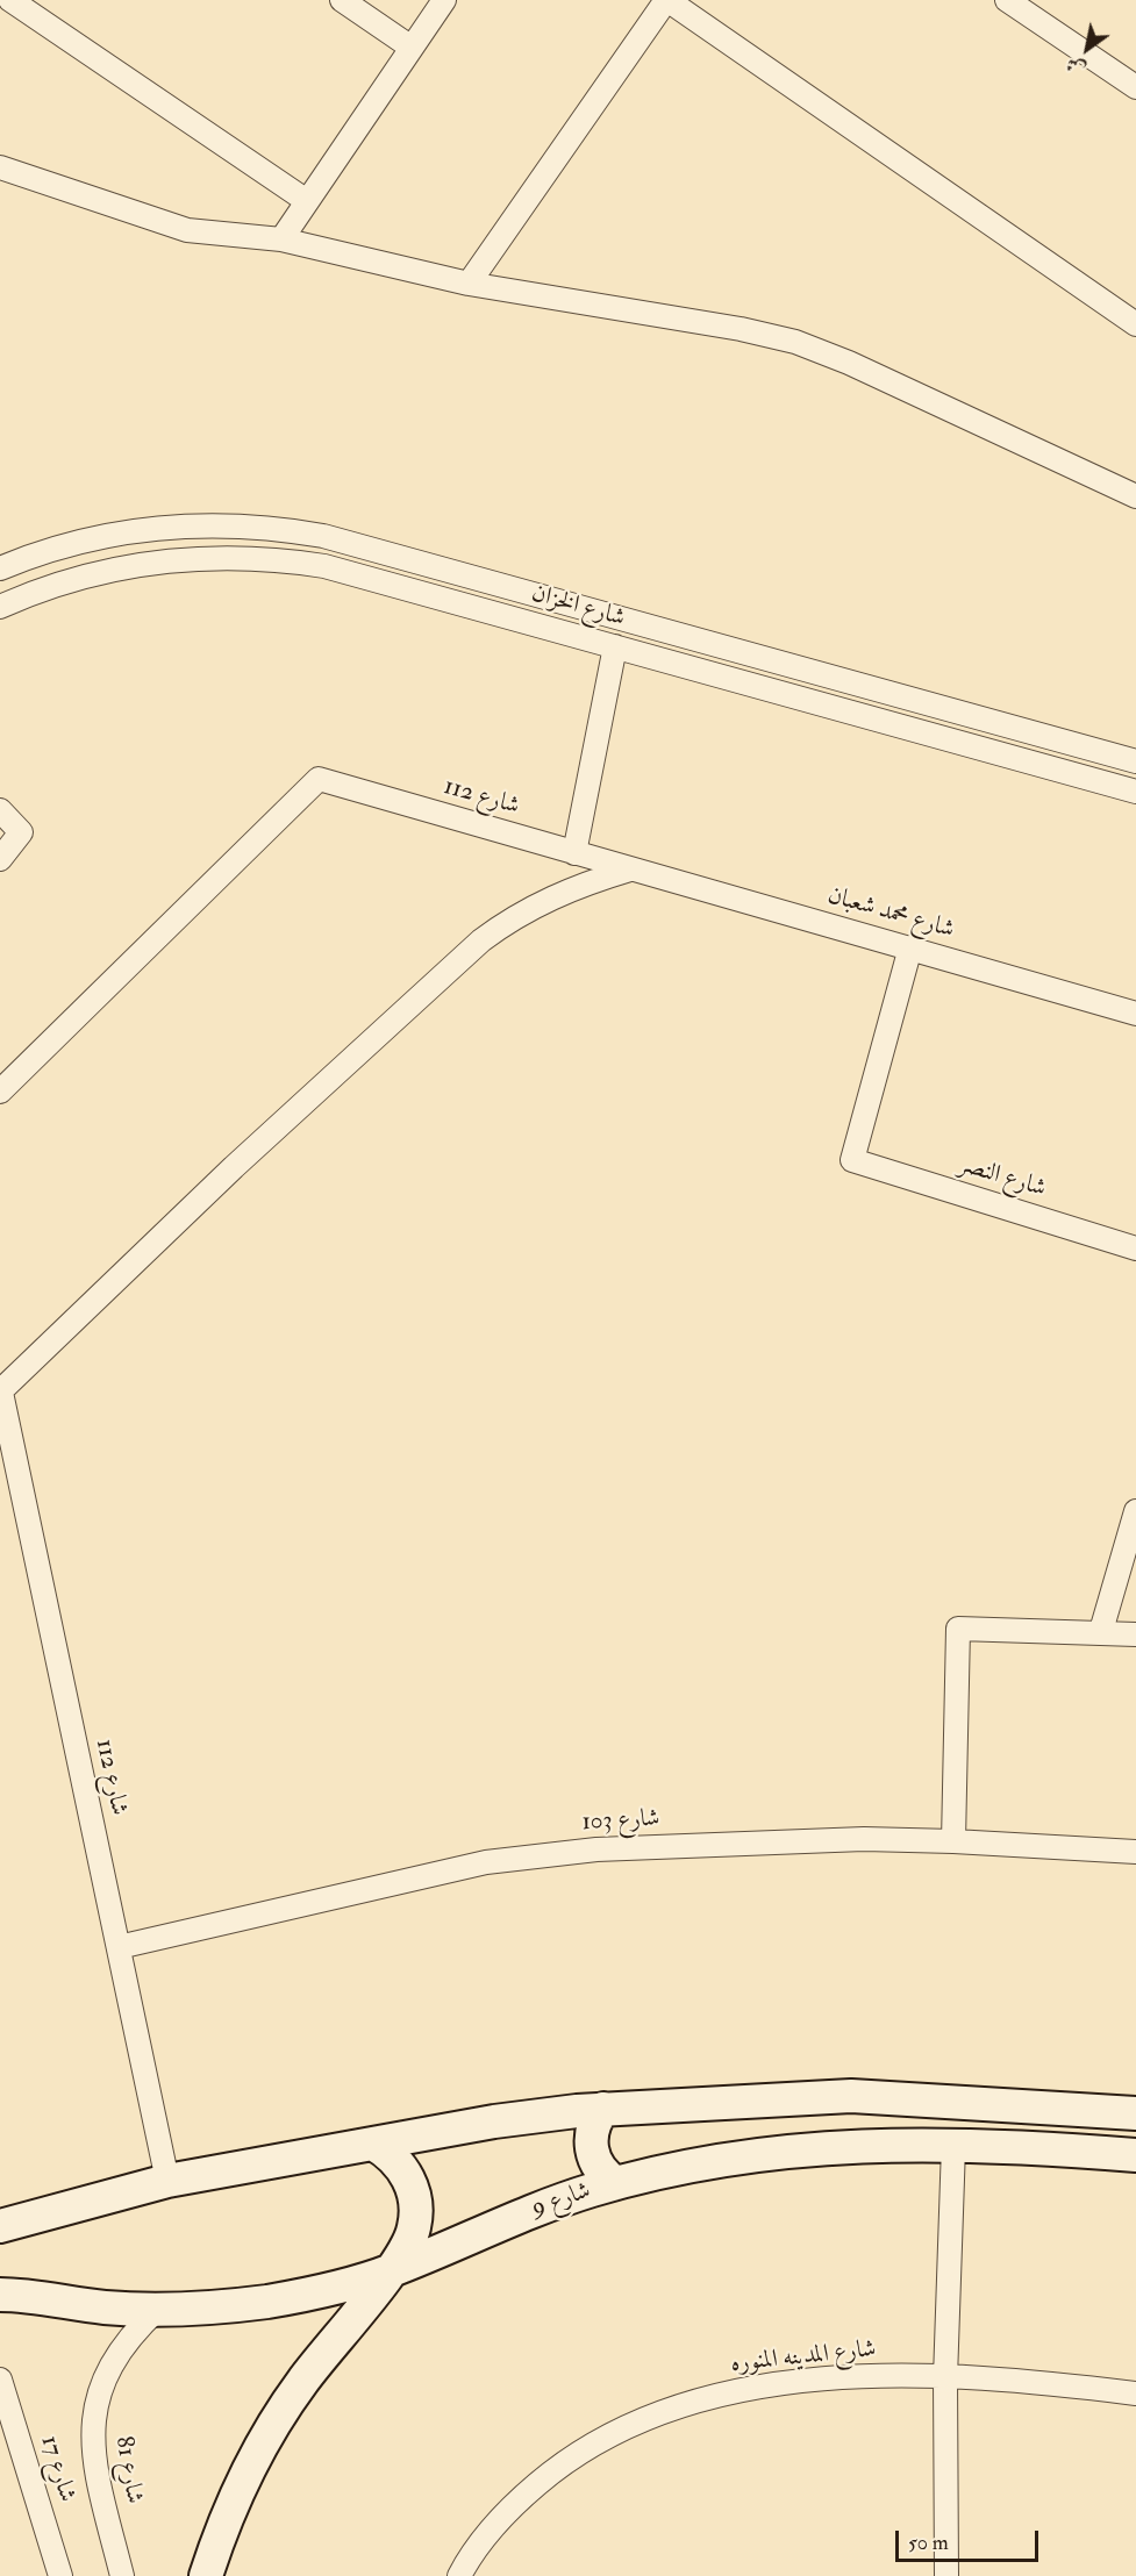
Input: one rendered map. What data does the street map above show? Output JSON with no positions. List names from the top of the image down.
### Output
{
  "streets": {
    "main road": ["شارع 9"],
    "street": [
      "شارع الخزان",
      "شارع 112",
      "شارع محمد شعبان",
      "شارع النصر",
      "شارع 103",
      "شارع المدينه المنوره",
      "شارع 17",
      "شارع 81"
    ]
  },
  "crossings": [
    ["شارع 112", "شارع محمد شعبان"],
    ["شارع 112", "شارع 103"],
    ["شارع محمد شعبان", "شارع النصر"],
    ["شارع 9", "شارع 81"]
  ],
  "scale_bar": "50 m",
  "north": "bottom left"
}
